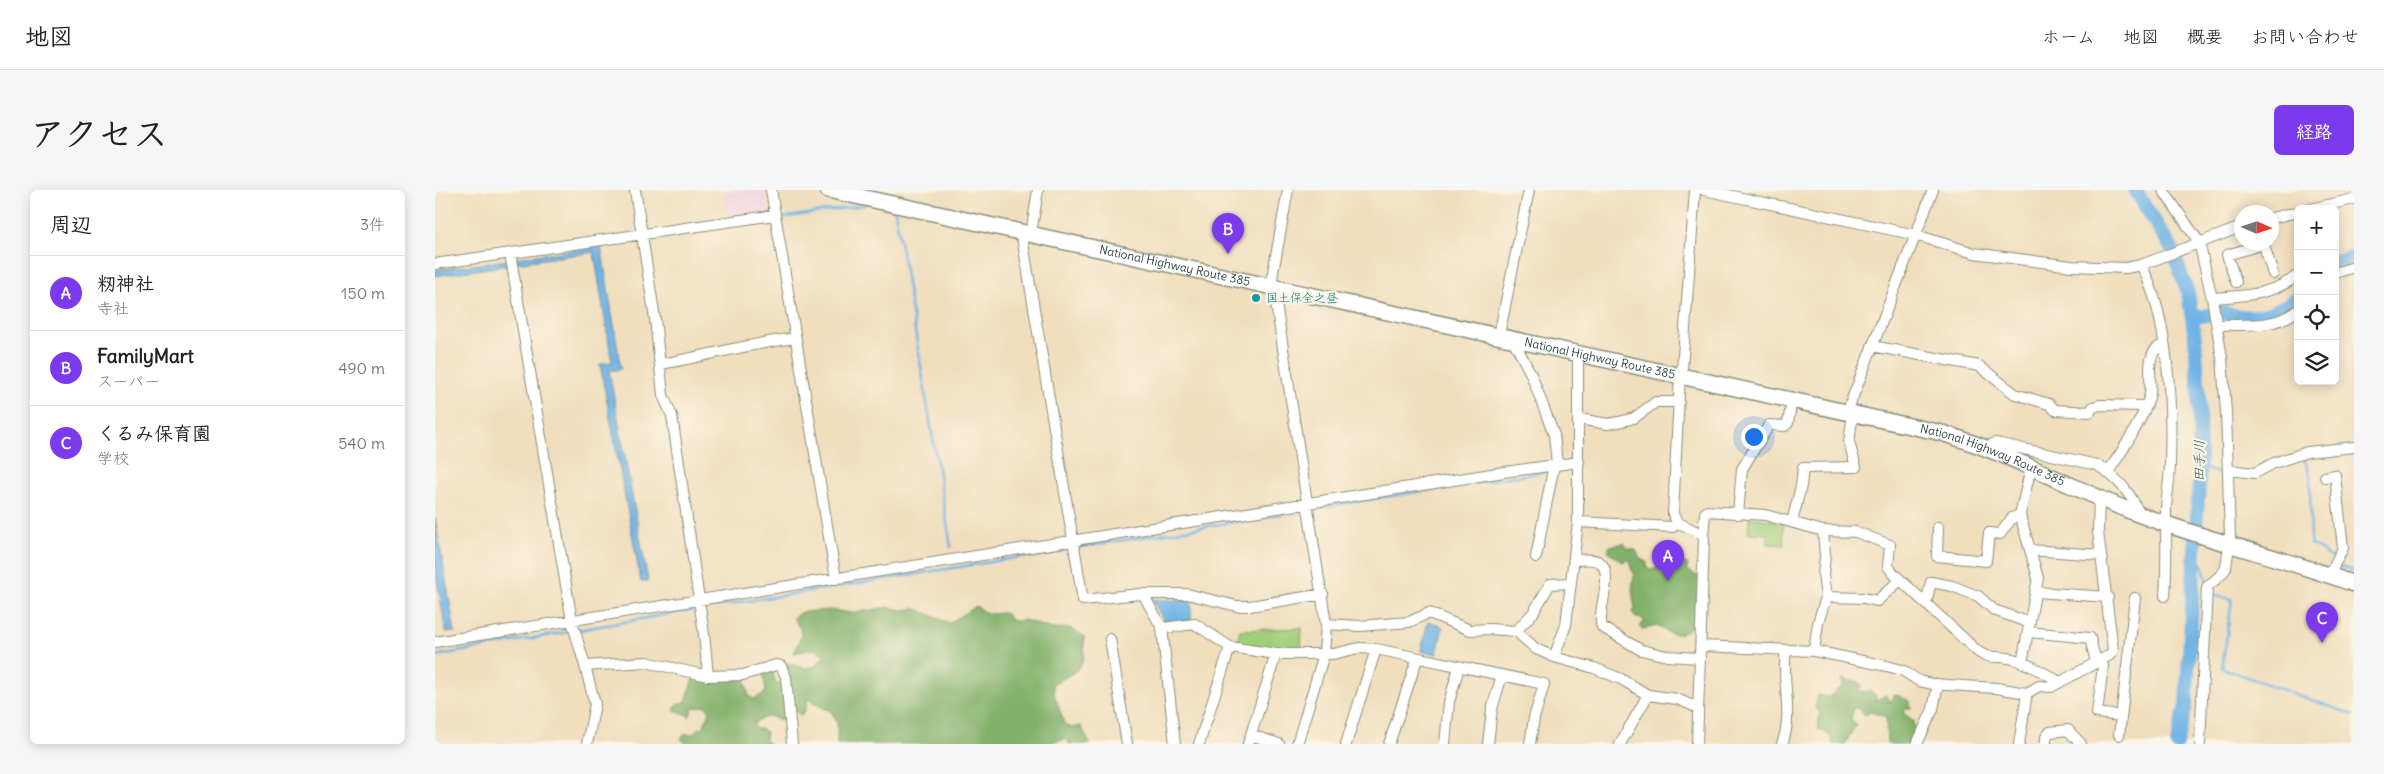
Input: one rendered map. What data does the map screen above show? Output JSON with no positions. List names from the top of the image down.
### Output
{
  "streets": {
    "highway": ["National Highway Route 385"]
  },
  "water": ["田手川"],
  "places": ["国土保全之昼"],
  "north": "right",
  "page": {
    "header": "地図",
    "nav": [
      "ホーム",
      "地図",
      "概要",
      "お問い合わせ"
    ],
    "title": "アクセス",
    "buttons": "経路",
    "heading": ["周辺", "3件"],
    "map_buttons": ["+", "−"],
    "pins": ["B", "A", "C"],
    "list": [
      {
        "mark": "A",
        "name": "籾神社",
        "note": "寺社",
        "value": "150 m"
      },
      {
        "mark": "B",
        "name": "FamilyMart",
        "note": "スーパー",
        "value": "490 m"
      },
      {
        "mark": "C",
        "name": "くるみ保育園",
        "note": "学校",
        "value": "540 m"
      }
    ]
  }
}
